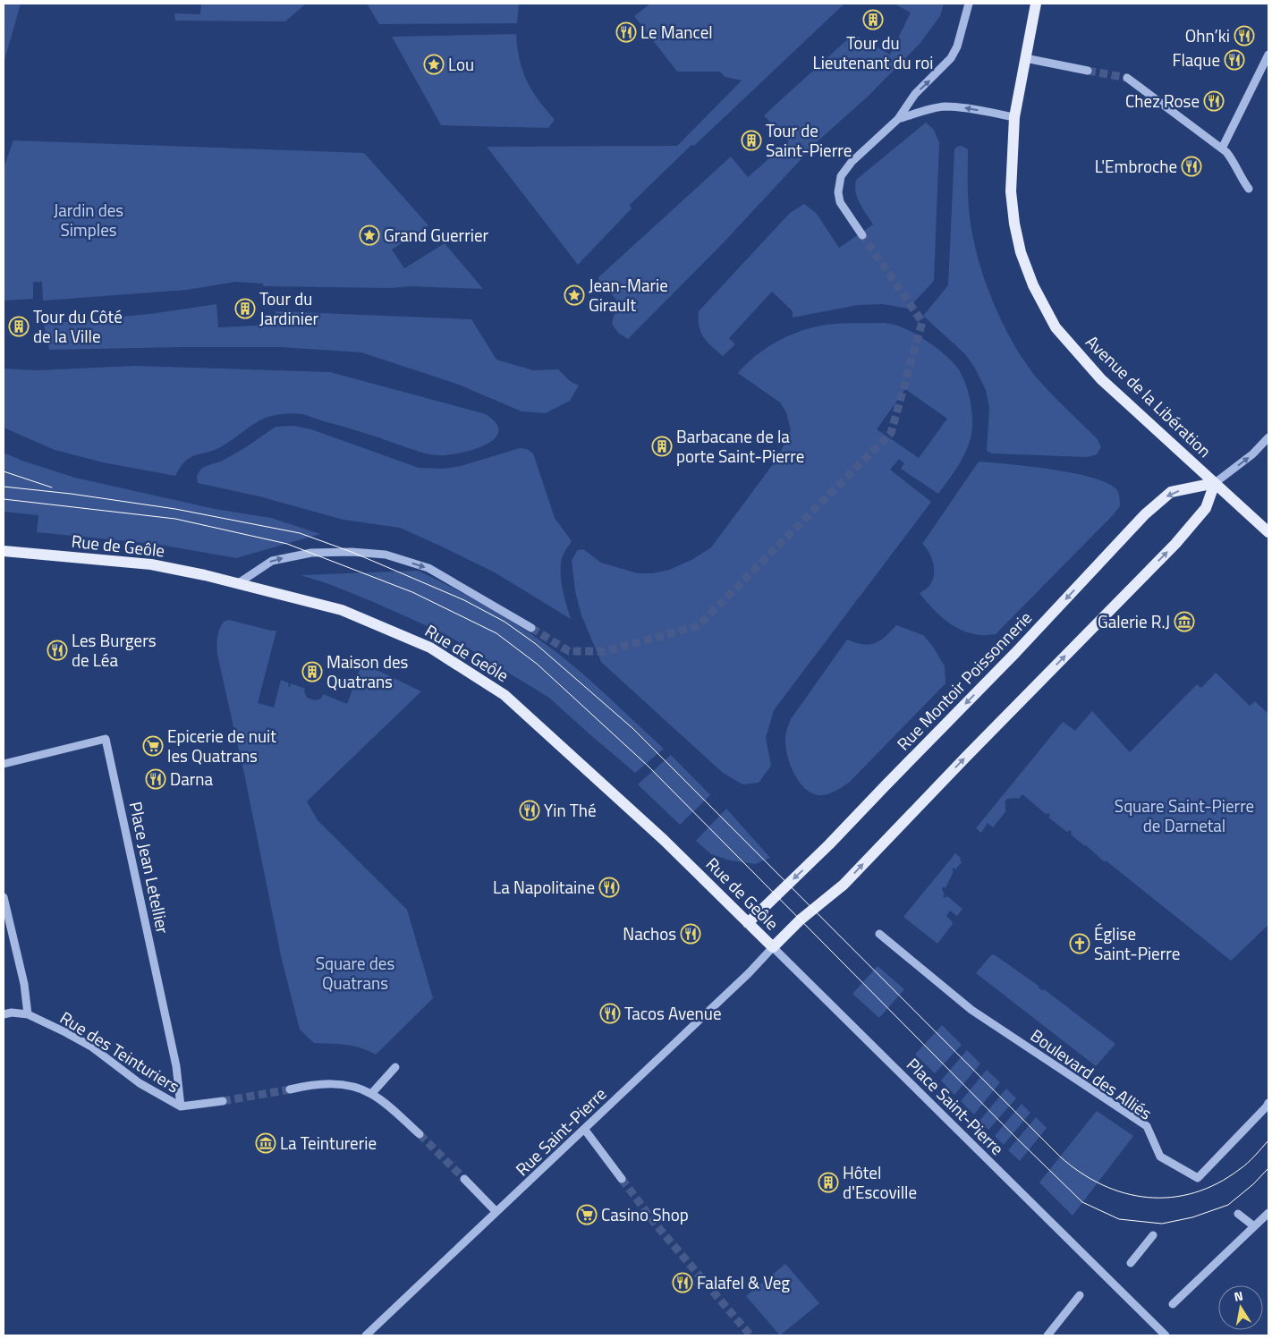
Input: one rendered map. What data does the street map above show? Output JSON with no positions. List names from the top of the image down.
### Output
{
  "streets": {
    "main road": ["Avenue de la Libération", "Rue de Geôle", "Rue Montoir Poissonnerie"],
    "street": [
      "Place Jean Letellier",
      "Rue des Teinturiers",
      "Boulevard des Alliés",
      "Place Saint-Pierre",
      "Rue Saint-Pierre"
    ]
  },
  "crossings": [
    ["Avenue de la Libération", "Rue Montoir Poissonnerie"],
    ["Rue de Geôle", "Rue Montoir Poissonnerie"],
    ["Rue de Geôle", "Place Saint-Pierre"],
    ["Rue de Geôle", "Rue Saint-Pierre"],
    ["Place Jean Letellier", "Rue des Teinturiers"],
    ["Place Saint-Pierre", "Rue Saint-Pierre"]
  ],
  "parks": ["Jardin des Simples", "Square Saint-Pierre de Darnetal", "Square des Quatrans"],
  "places": {
    "building": [
      "Tour du Lieutenant du roi",
      "Tour de Saint-Pierre",
      "Tour du Jardinier",
      "Tour du Côté de la Ville",
      "Barbacane de la porte Saint-Pierre",
      "Maison des Quatrans",
      "Hôtel d'Escoville"
    ],
    "restaurant": [
      "Le Mancel",
      "Ohn’ki",
      "Flaque",
      "Chez Rose",
      "L'Embroche",
      "Les Burgers de Léa",
      "Darna",
      "Yin Thé",
      "La Napolitaine",
      "Nachos",
      "Tacos Avenue",
      "Falafel & Veg"
    ],
    "place": ["Lou", "Grand Guerrier", "Jean-Marie Girault"],
    "museum": ["Galerie R.J", "La Teinturerie"],
    "supermarket": ["Epicerie de nuit les Quatrans", "Casino Shop"],
    "church": ["Église Saint-Pierre"]
  },
  "north": "top"
}
